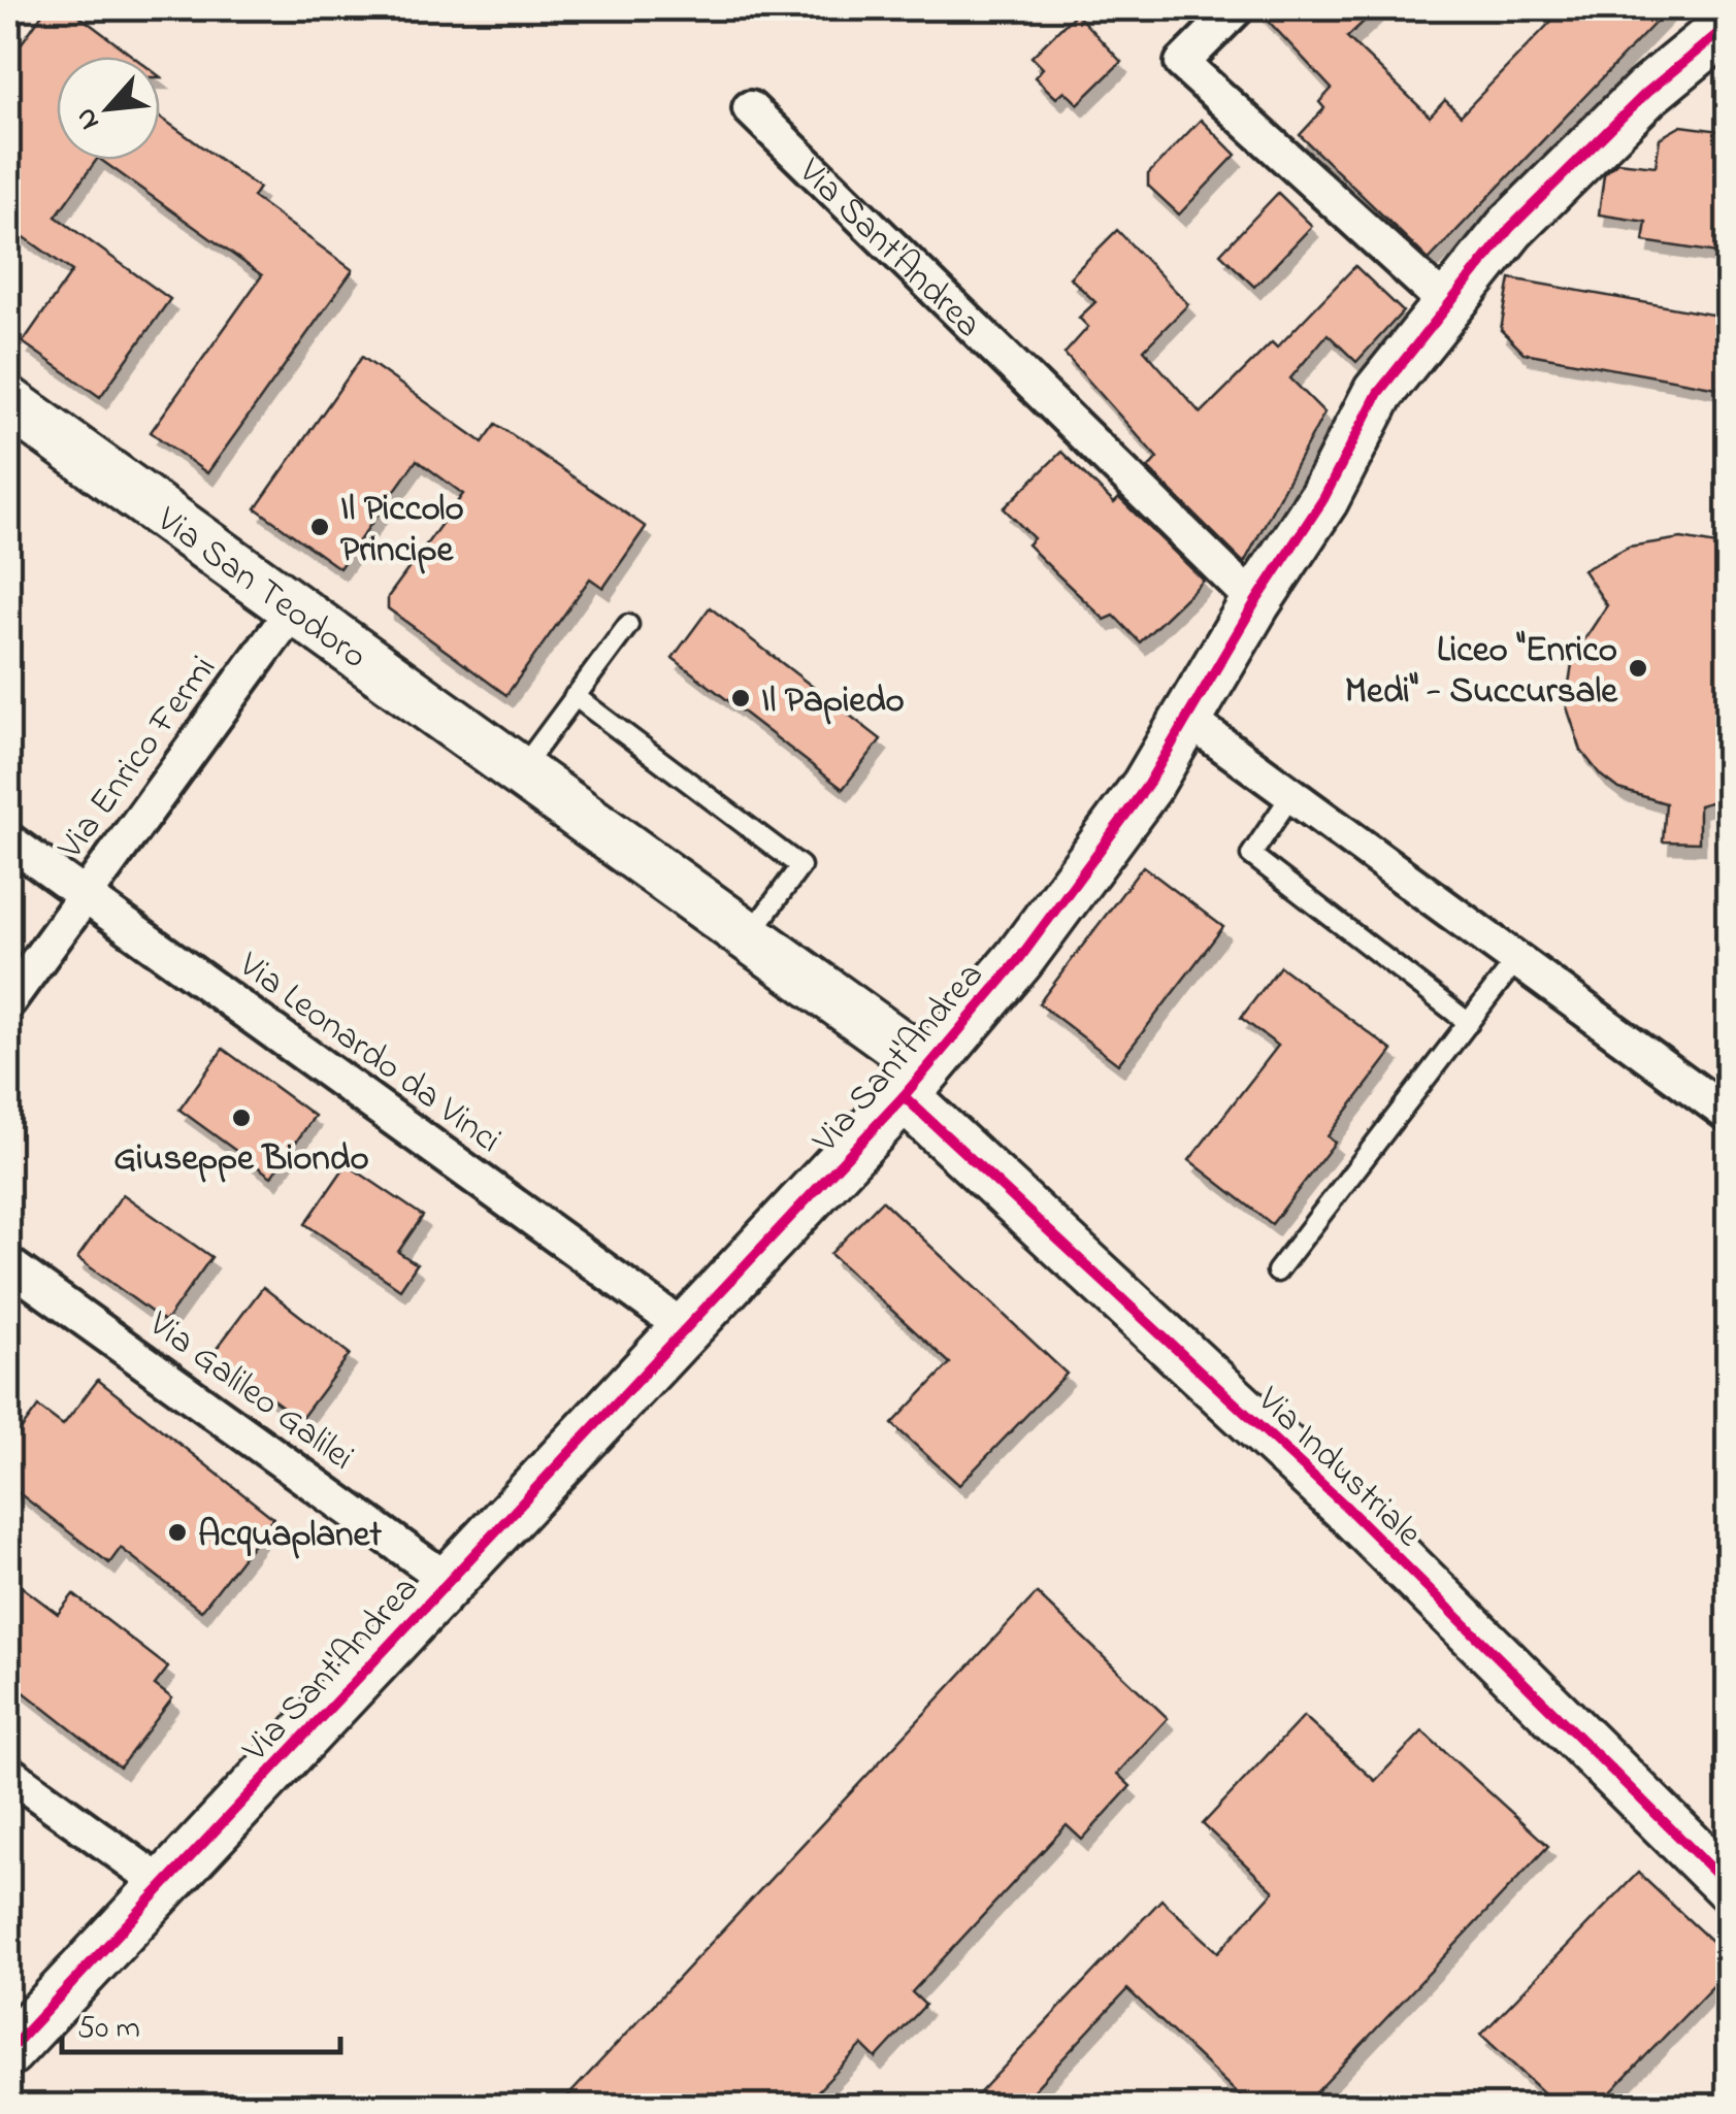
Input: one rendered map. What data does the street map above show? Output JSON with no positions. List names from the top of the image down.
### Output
{
  "streets": {
    "street": [
      "Via Sant'Andrea",
      "Via San Teodoro",
      "Via Enrico Fermi",
      "Via Leonardo da Vinci",
      "Via Galileo Galilei",
      "Via Industriale"
    ]
  },
  "crossings": [
    ["Via Sant'Andrea", "Via San Teodoro"],
    ["Via Sant'Andrea", "Via Leonardo da Vinci"],
    ["Via Sant'Andrea", "Via Galileo Galilei"],
    ["Via Sant'Andrea", "Via Industriale"],
    ["Via San Teodoro", "Via Enrico Fermi"],
    ["Via San Teodoro", "Via Industriale"],
    ["Via Enrico Fermi", "Via Leonardo da Vinci"]
  ],
  "places": [
    "Il Piccolo Principe",
    "Liceo \"Enrico Medi\" - Succursale",
    "Il Papiedo",
    "Giuseppe Biondo",
    "Acquaplanet"
  ],
  "scale_bar": "50 m",
  "north": "bottom left"
}
